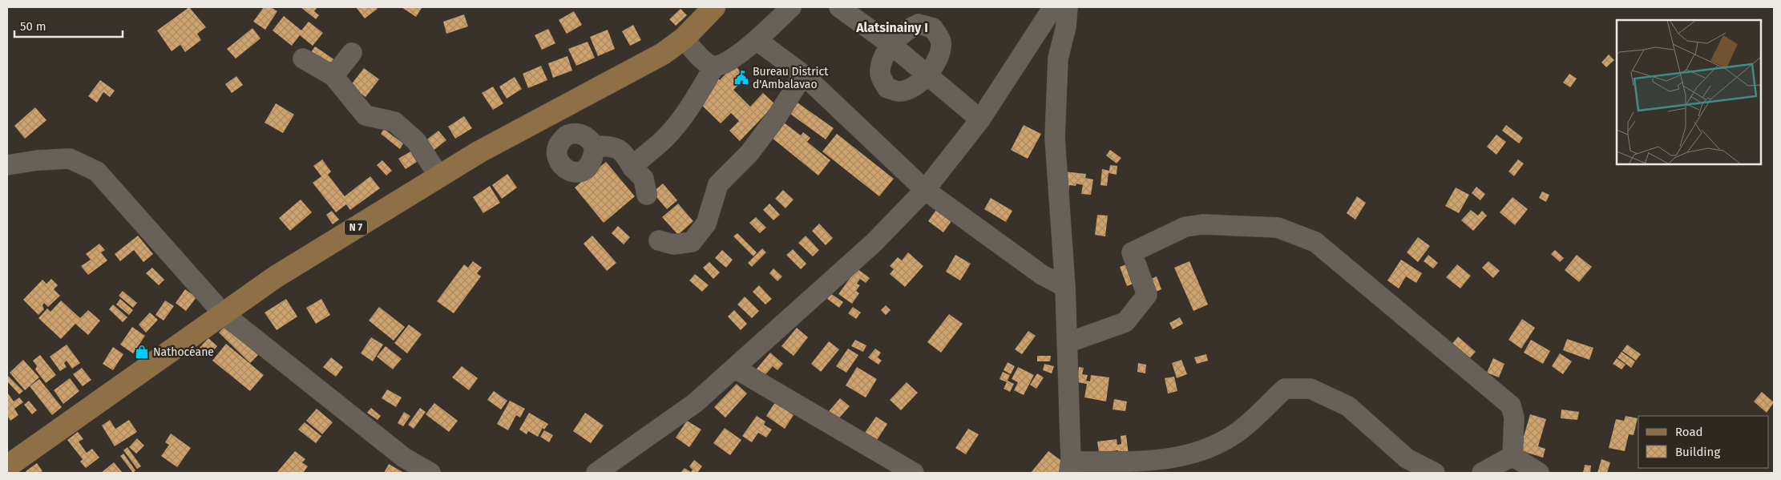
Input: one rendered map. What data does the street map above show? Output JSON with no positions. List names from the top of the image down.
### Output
{
  "streets": {
    "main road": ["N 7"]
  },
  "districts": ["Alatsinainy I"],
  "places": {
    "public building": ["Bureau District d'Ambalavao"],
    "shop": ["Nathocéane"]
  },
  "legend": ["Road", "Building"],
  "scale_bar": "50 m"
}
